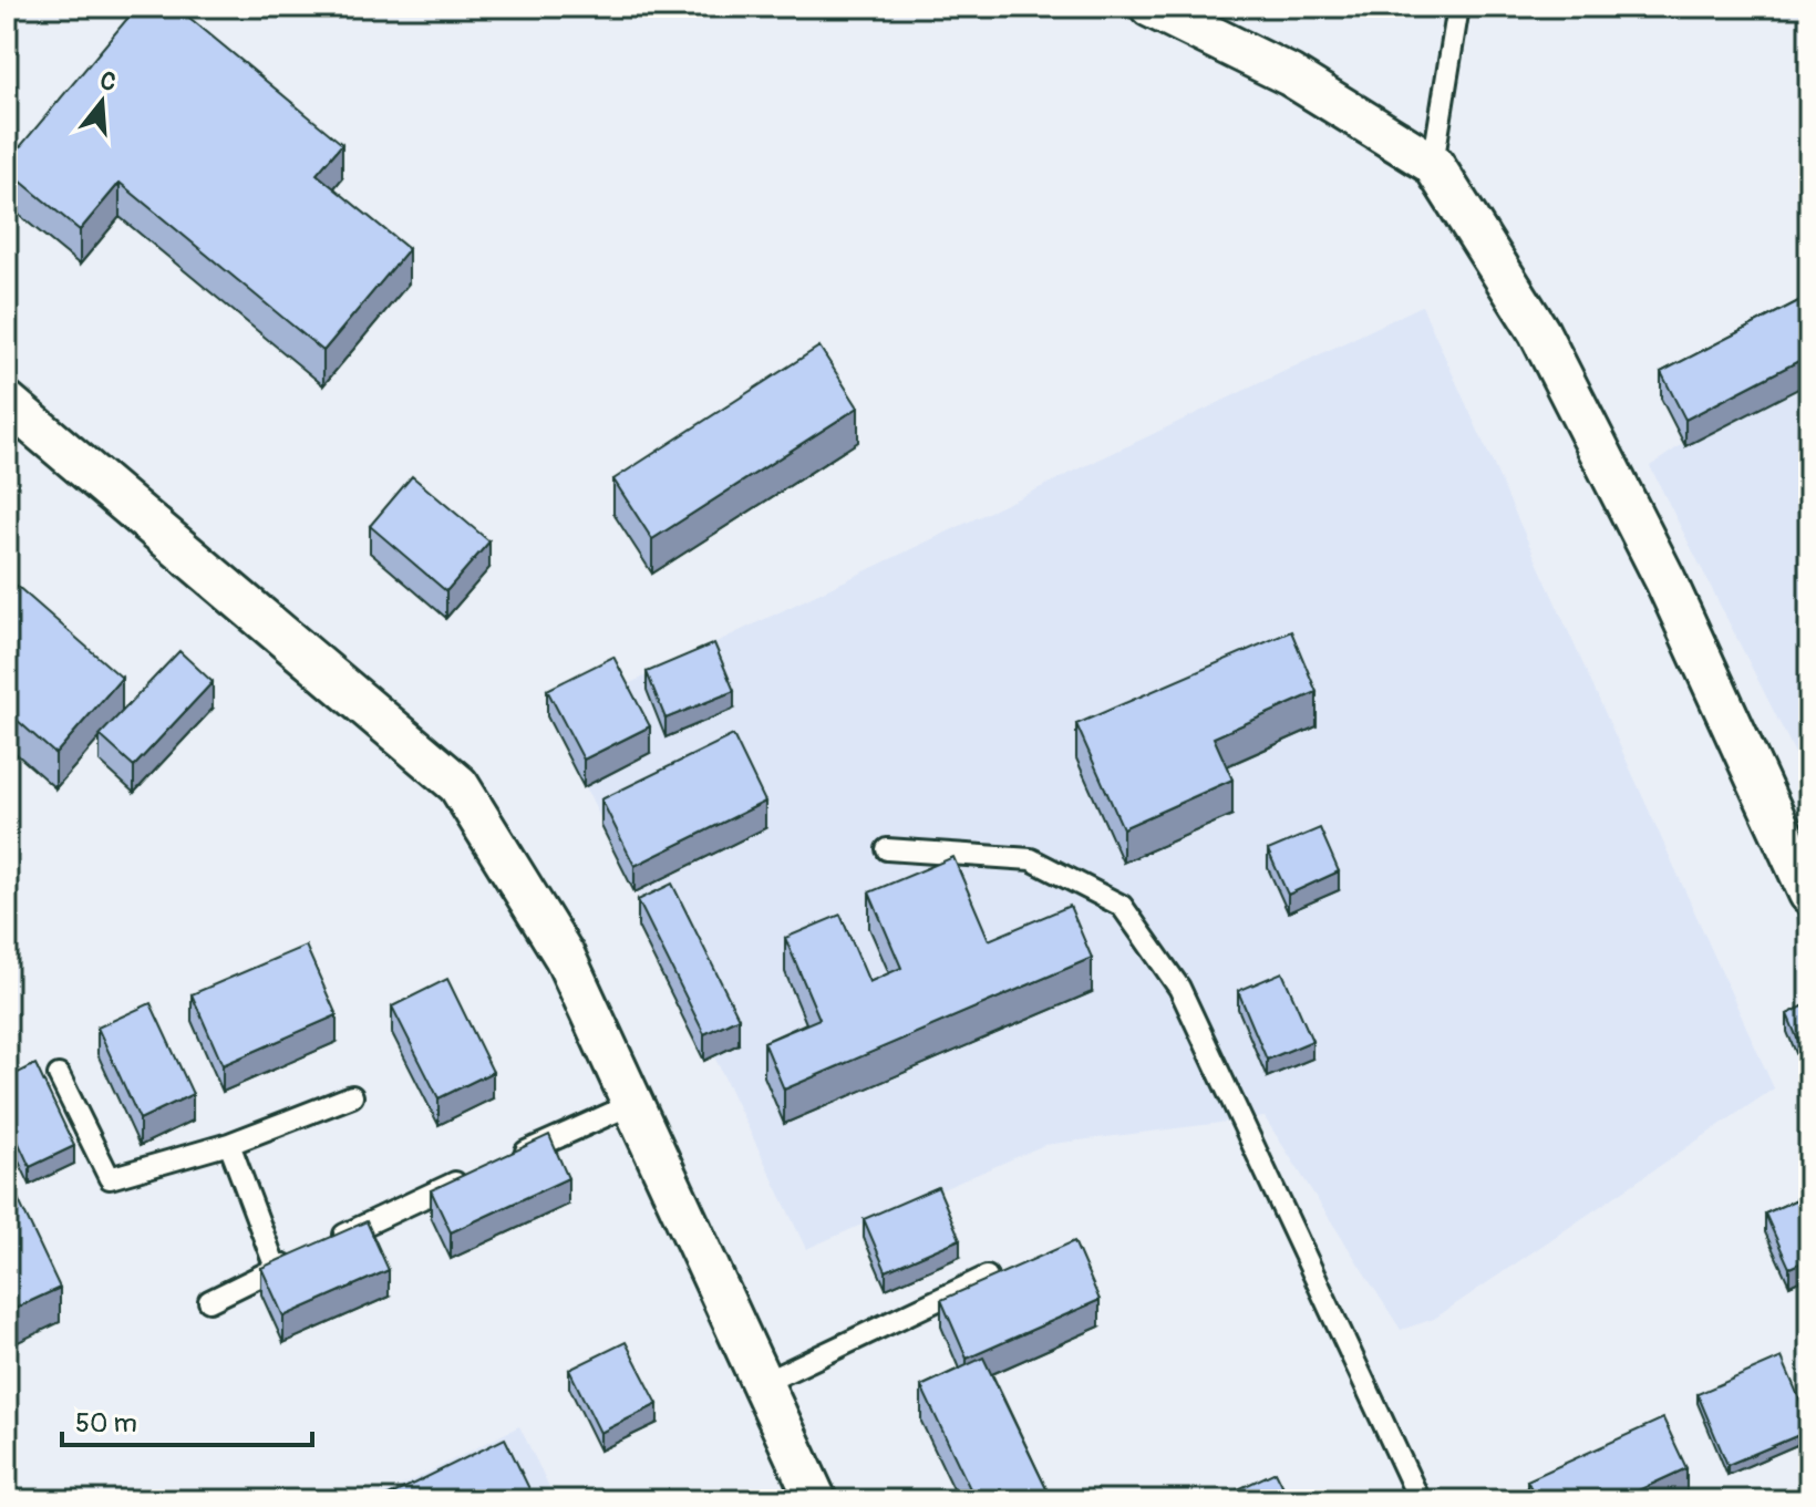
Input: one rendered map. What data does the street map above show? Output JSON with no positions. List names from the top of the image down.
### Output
{
  "scale_bar": "50 m",
  "north": "top"
}
